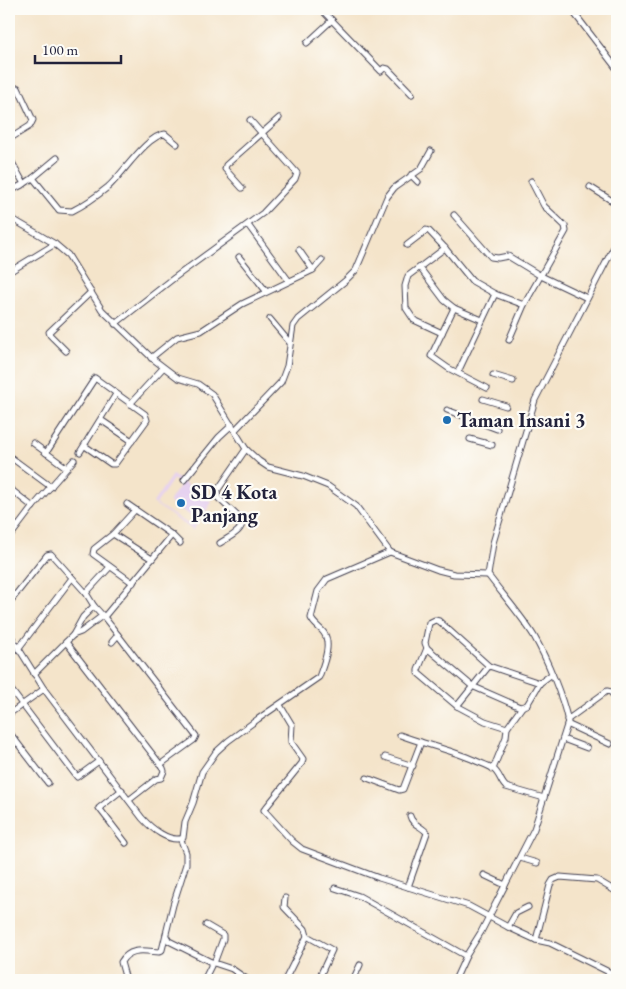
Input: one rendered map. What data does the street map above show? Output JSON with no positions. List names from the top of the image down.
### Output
{
  "places": ["Taman Insani 3", "SD 4 Kota Panjang"],
  "scale_bar": "100 m"
}
